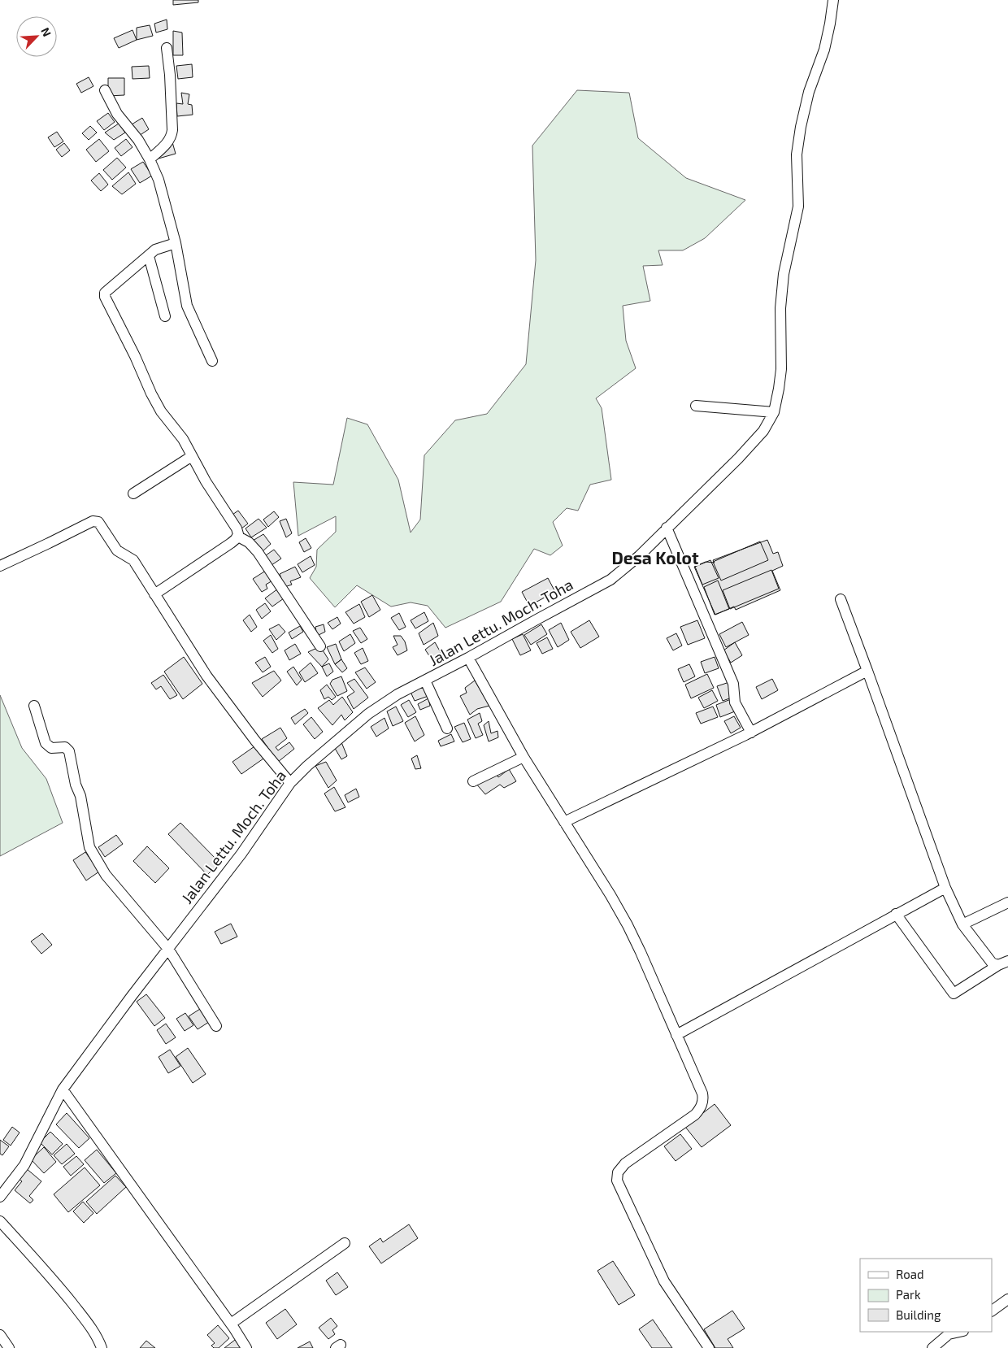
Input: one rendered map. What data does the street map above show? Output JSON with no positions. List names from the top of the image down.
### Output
{
  "streets": {
    "street": ["Jalan Lettu. Moch. Toha"]
  },
  "districts": ["Desa Kolot"],
  "legend": ["Road", "Park", "Building"],
  "north": "top right"
}
